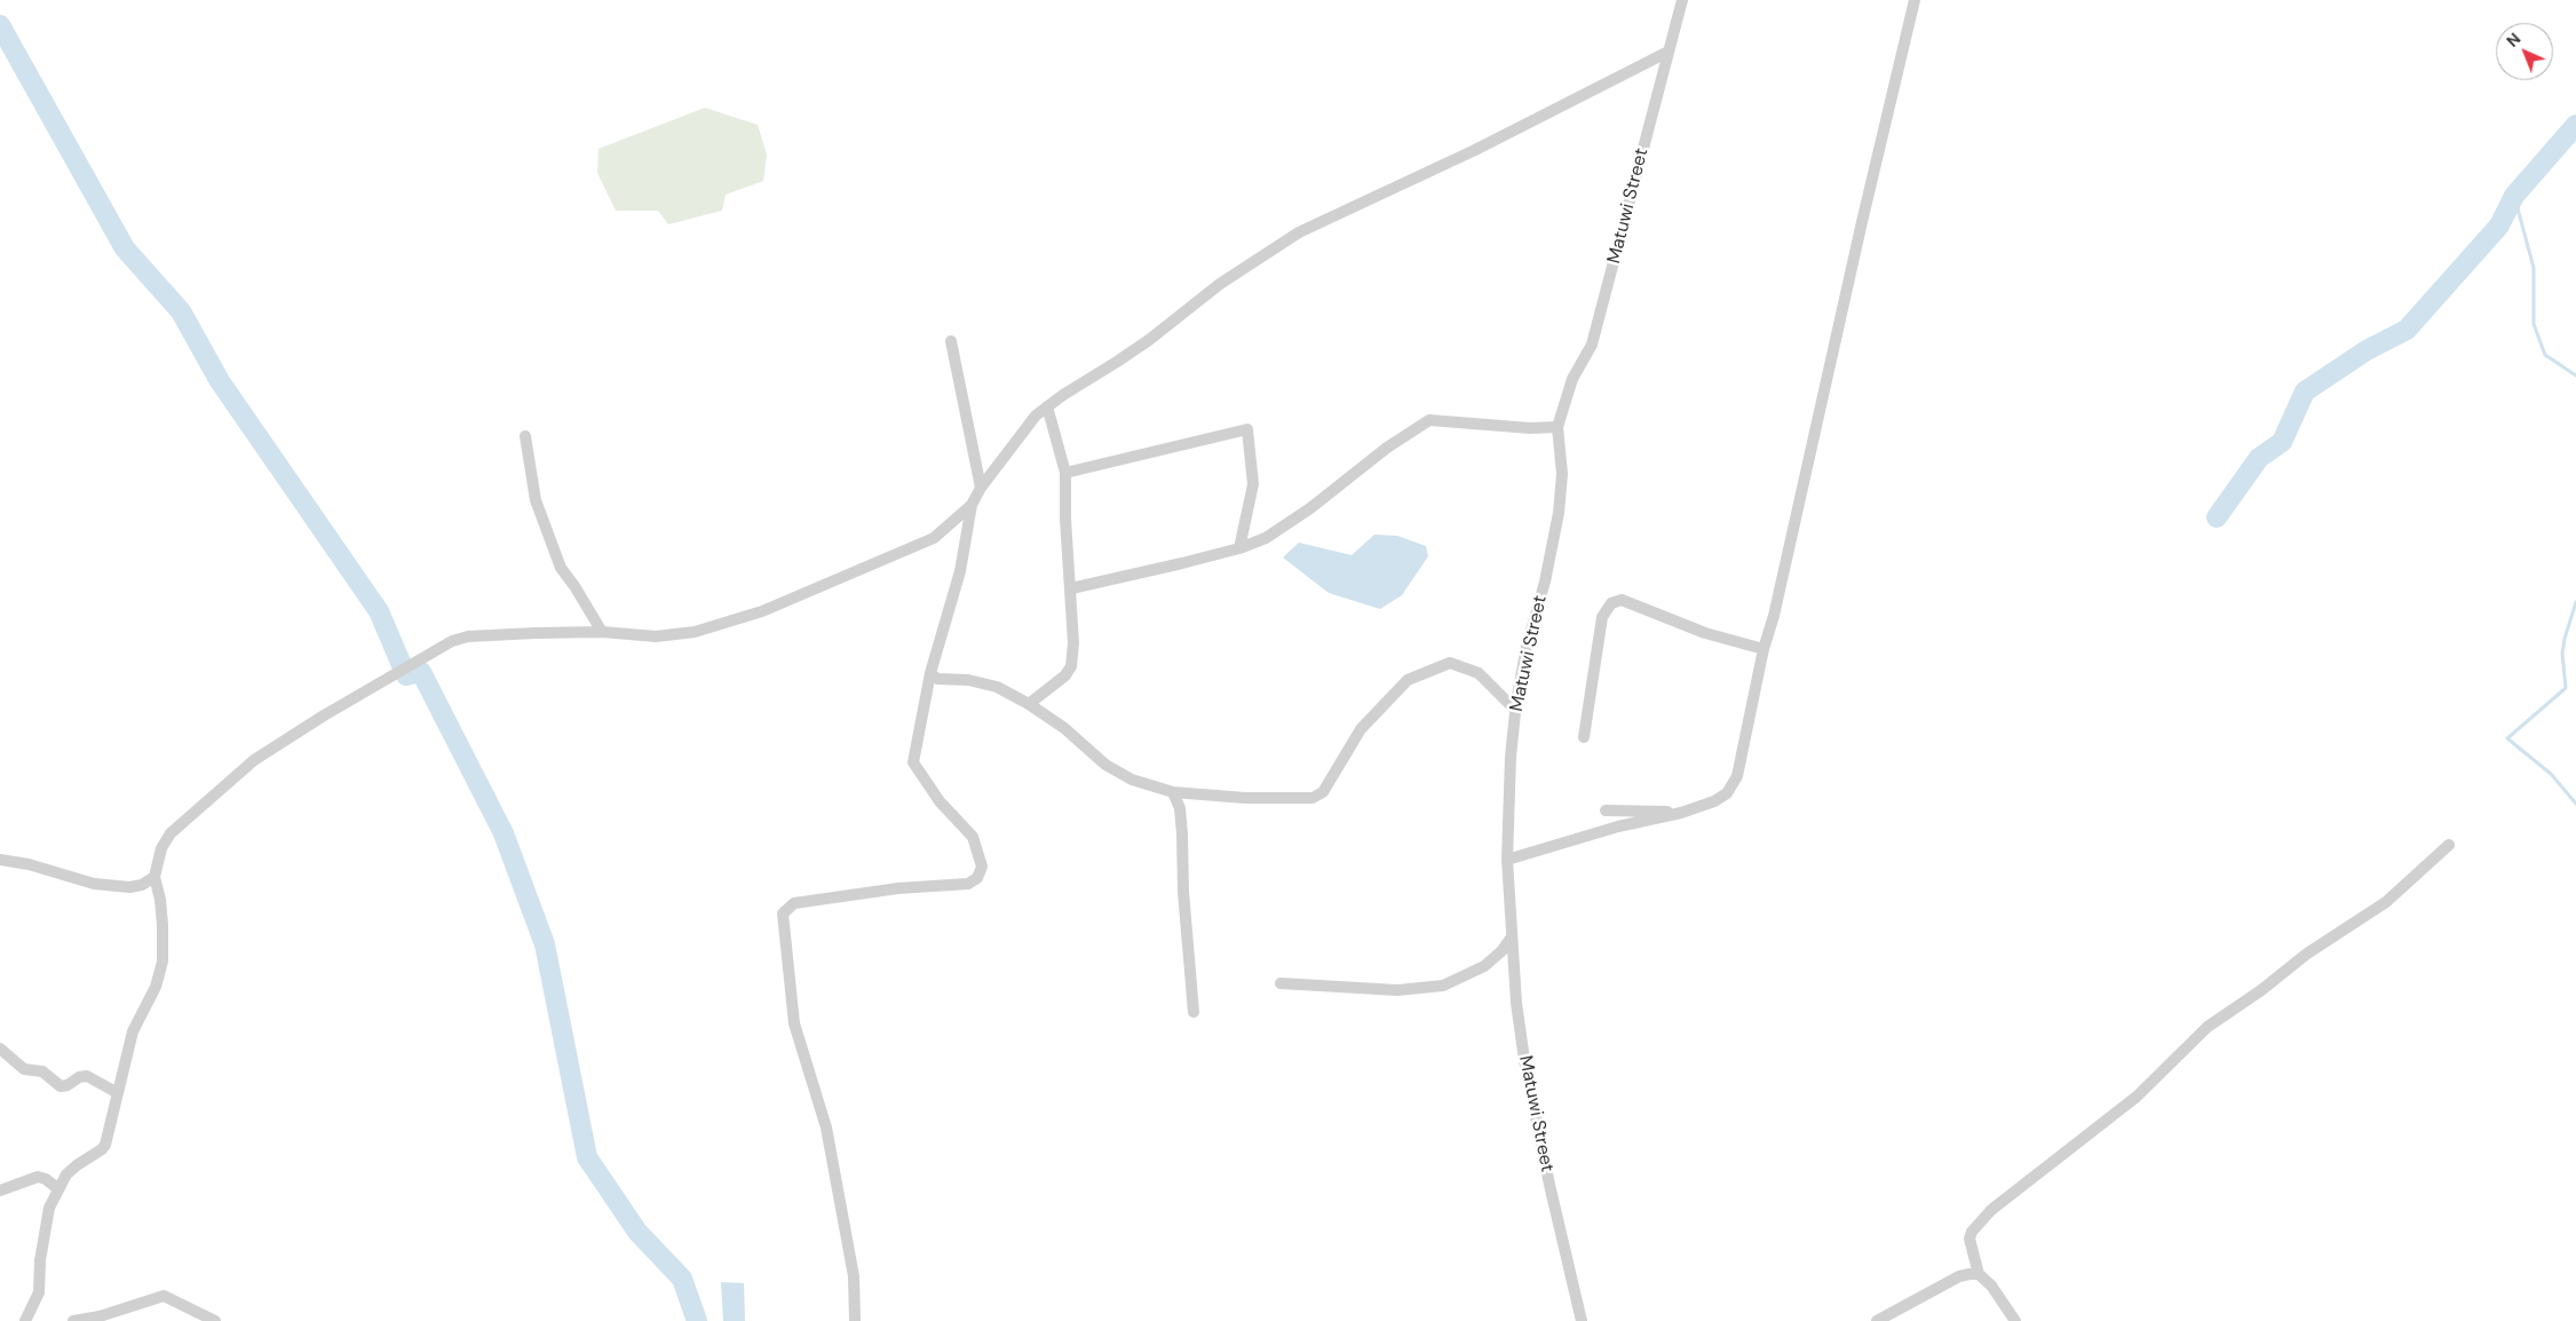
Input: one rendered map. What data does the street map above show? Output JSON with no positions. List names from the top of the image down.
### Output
{
  "streets": {
    "street": ["Matuwi Street"]
  },
  "north": "top left"
}
